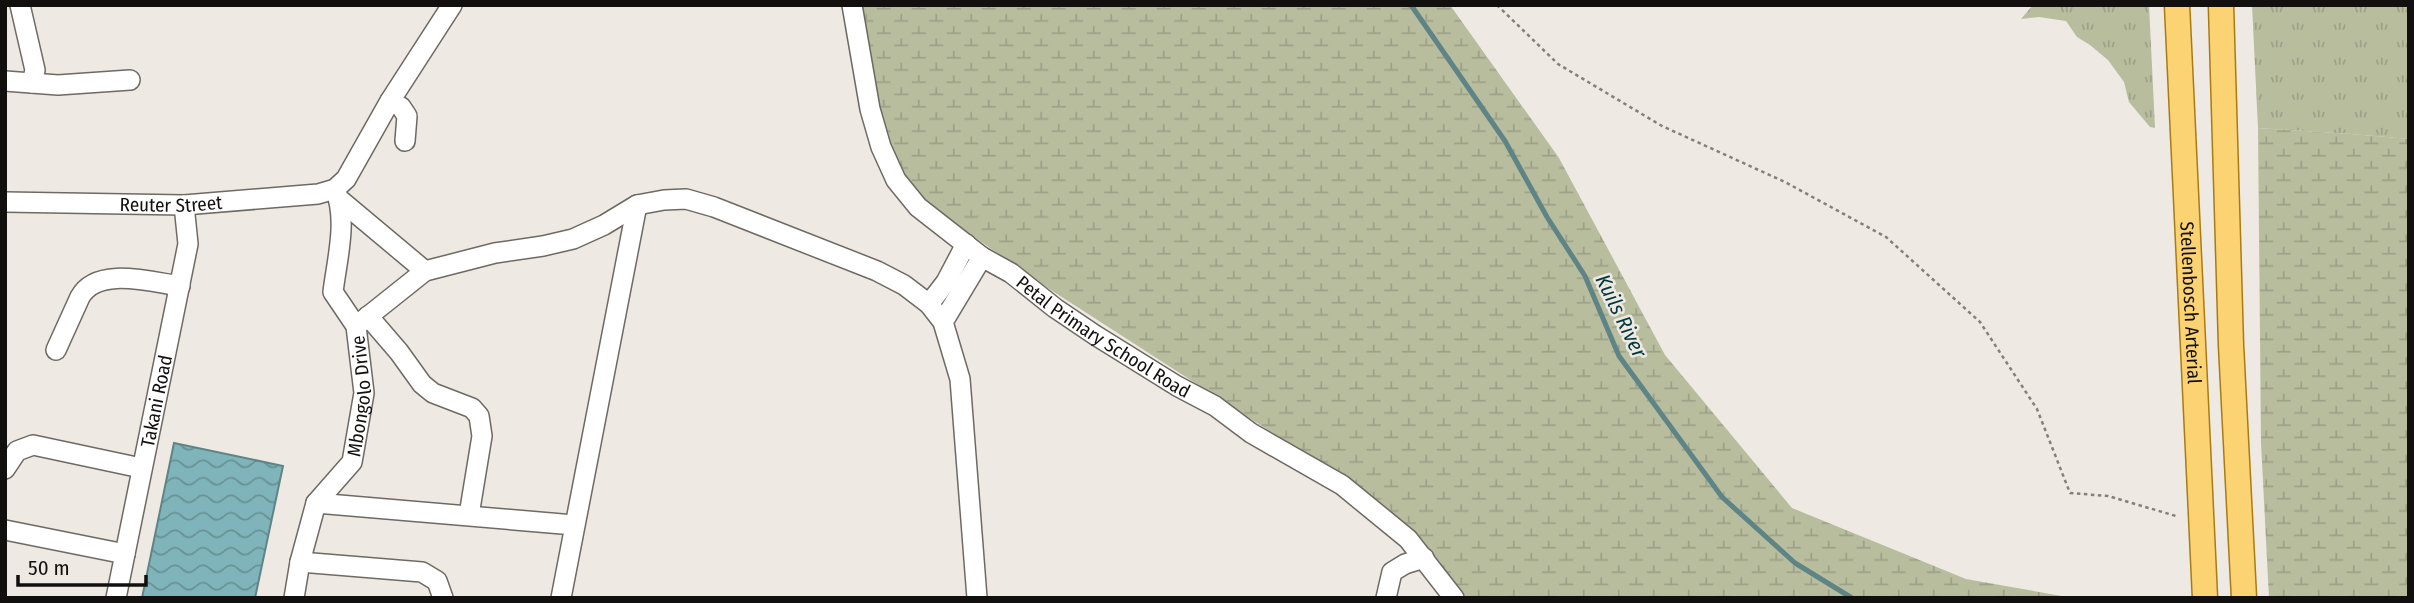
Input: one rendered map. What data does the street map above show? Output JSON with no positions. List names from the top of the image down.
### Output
{
  "streets": {
    "main road": ["Stellenbosch Arterial"],
    "street": [
      "Reuter Street",
      "Petal Primary School Road",
      "Mbongolo Drive",
      "Takani Road"
    ]
  },
  "crossings": [
    ["Reuter Street", "Mbongolo Drive"],
    ["Reuter Street", "Takani Road"]
  ],
  "water": ["Kuils River"],
  "scale_bar": "50 m"
}
